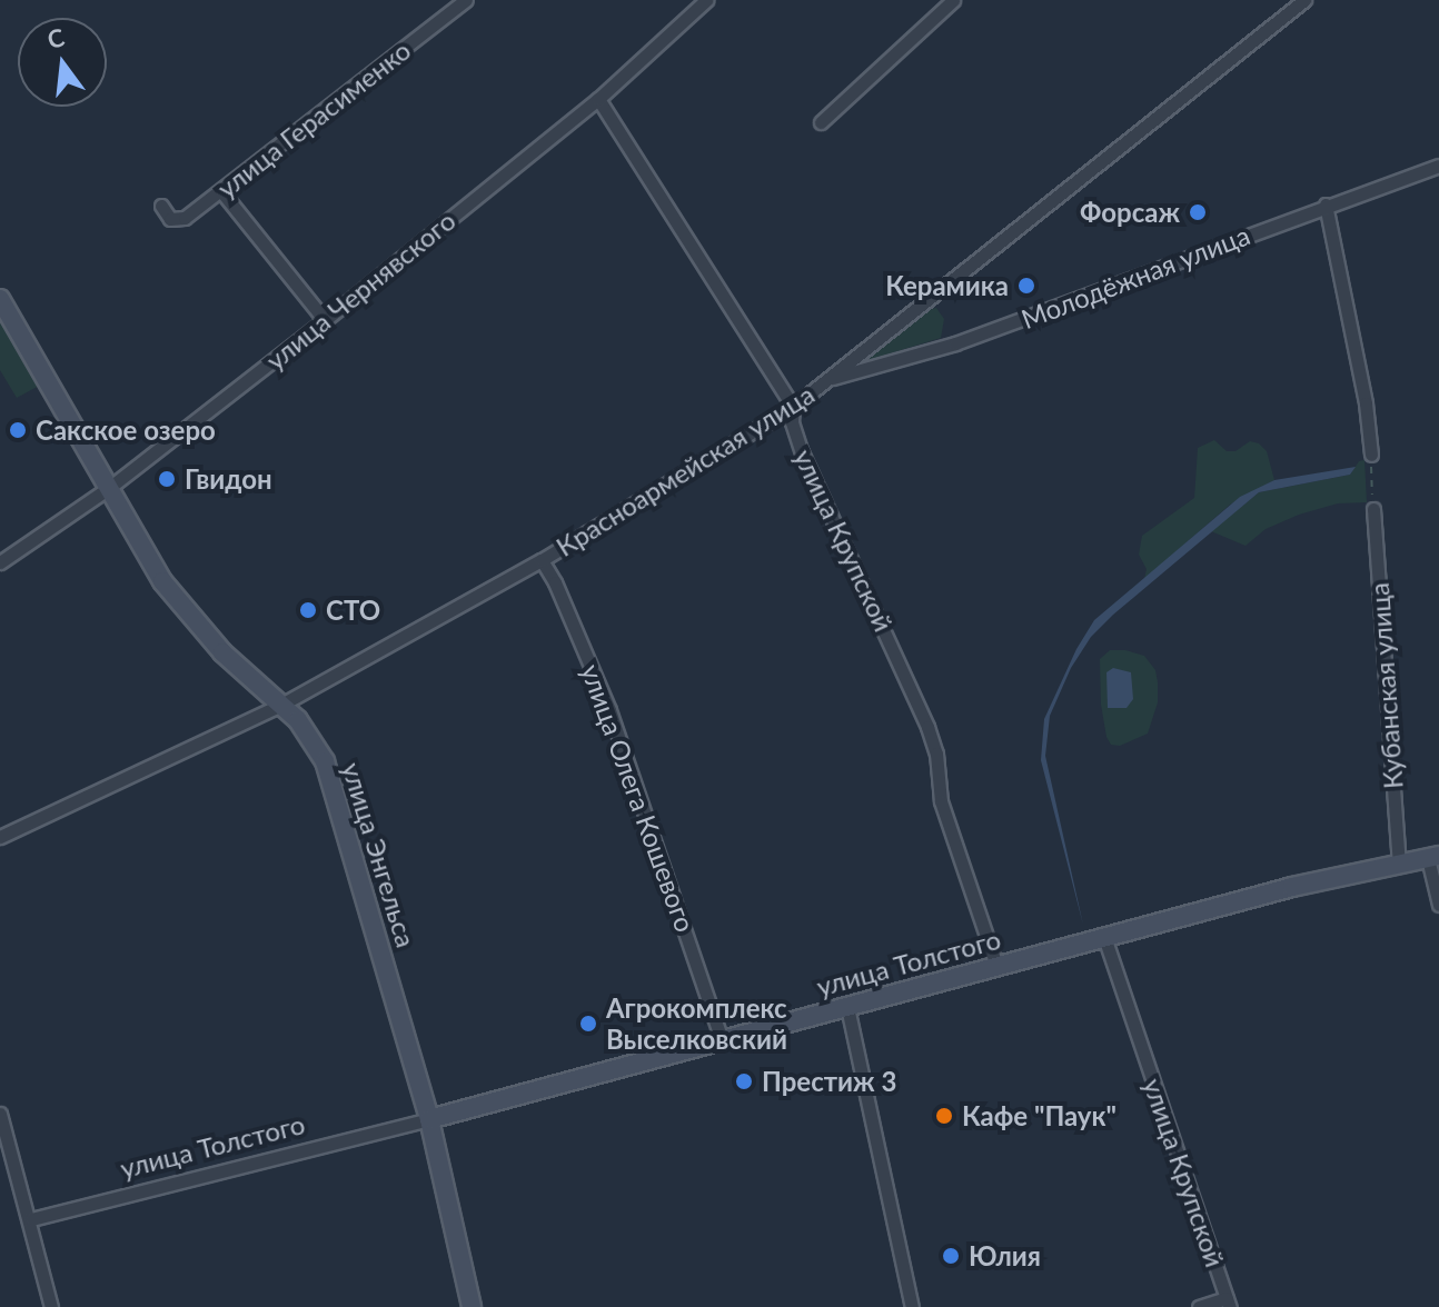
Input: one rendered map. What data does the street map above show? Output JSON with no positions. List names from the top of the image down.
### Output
{
  "streets": {
    "main road": ["улица Энгельса", "улица Толстого"],
    "street": [
      "улица Герасименко",
      "Молодёжная улица",
      "улица Чернявского",
      "Красноармейская улица",
      "улица Крупской",
      "Кубанская улица",
      "улица Олега Кошевого"
    ]
  },
  "crossings": [
    ["Молодёжная улица", "Красноармейская улица"],
    ["улица Чернявского", "улица Крупской"],
    ["улица Чернявского", "улица Энгельса"],
    ["Красноармейская улица", "улица Крупской"],
    ["Красноармейская улица", "улица Олега Кошевого"],
    ["Красноармейская улица", "улица Энгельса"],
    ["улица Крупской", "улица Толстого"],
    ["Кубанская улица", "улица Толстого"],
    ["улица Олега Кошевого", "улица Толстого"],
    ["улица Энгельса", "улица Толстого"]
  ],
  "places": [
    "Форсаж",
    "Керамика",
    "Сакское озеро",
    "Гвидон",
    "СТО",
    "Агрокомплекс Выселковский",
    "Престиж 3",
    "Кафе \"Паук\"",
    "Юлия"
  ],
  "north": "top"
}
